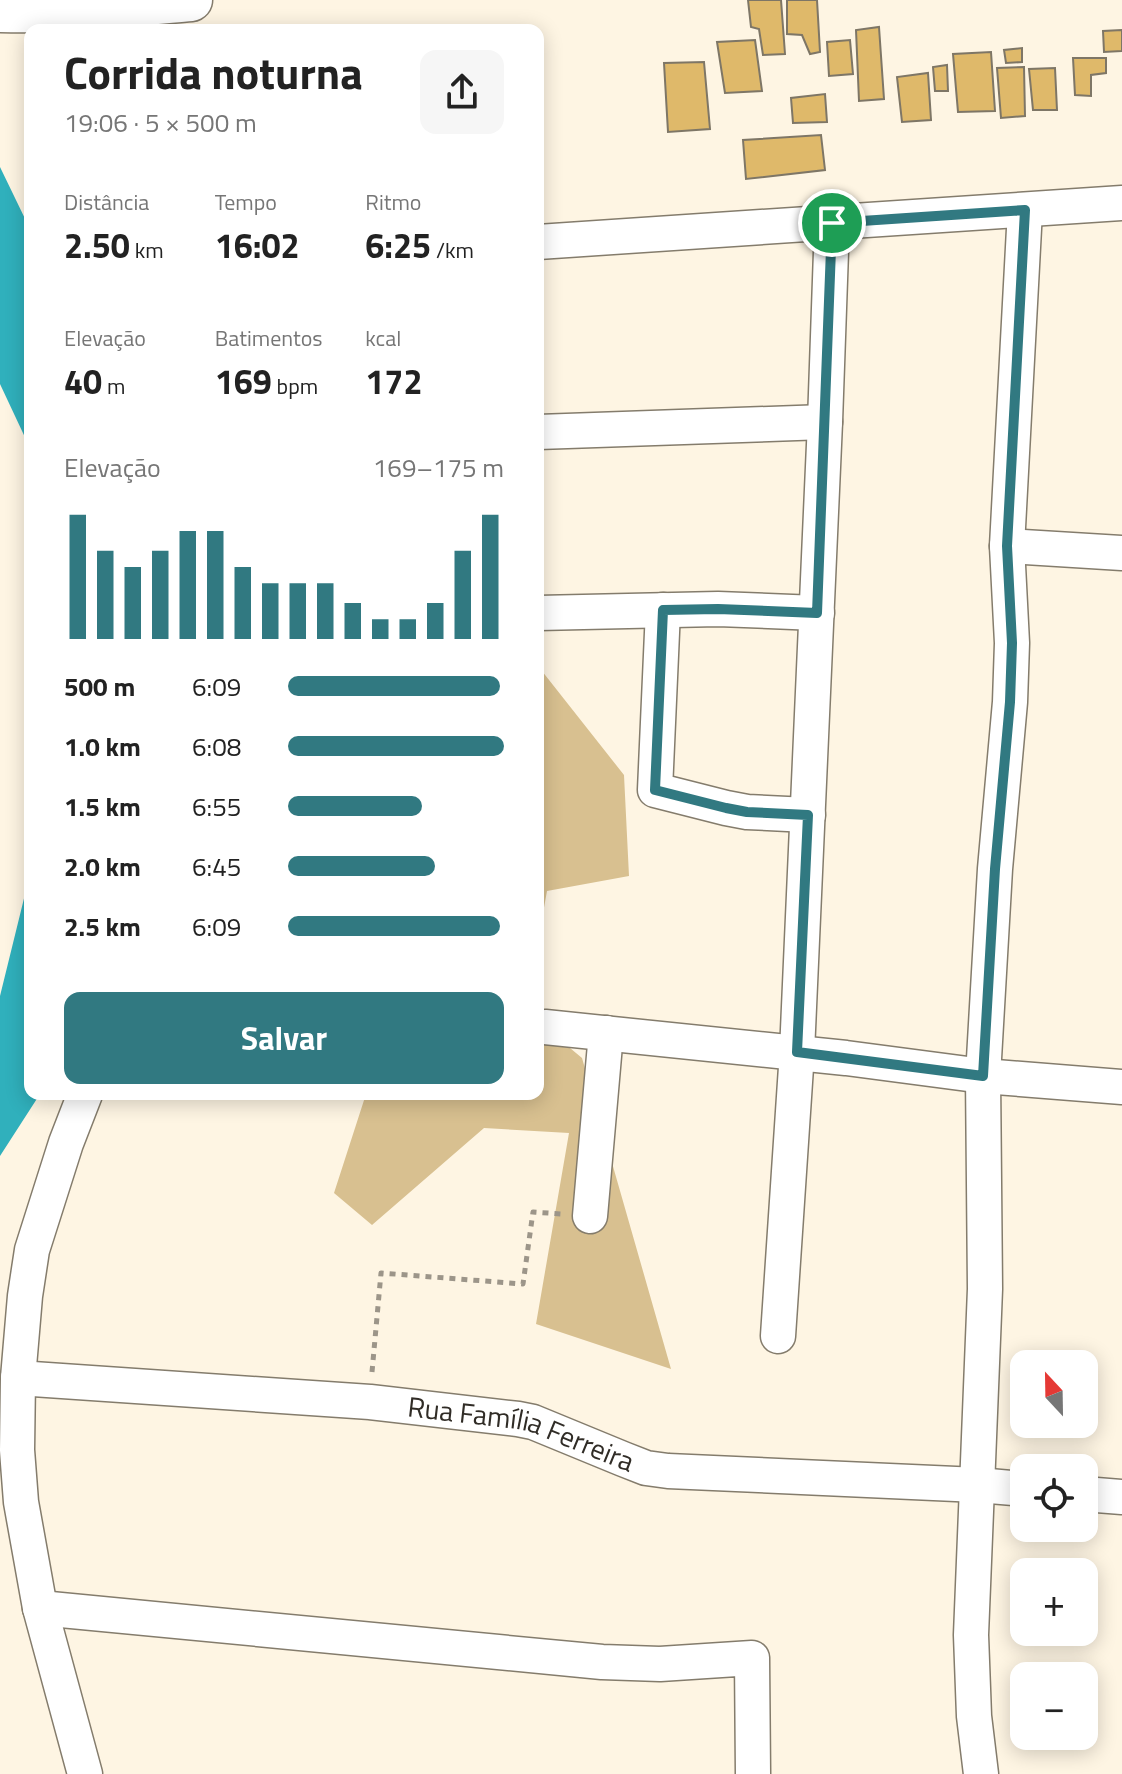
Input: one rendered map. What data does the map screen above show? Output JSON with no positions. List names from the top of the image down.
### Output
{
  "streets": {
    "street": ["Rua Família Ferreira"]
  },
  "north": "top",
  "page": {
    "heading": ["Corrida noturna", "19:06 · 5 × 500 m"],
    "stats": [
      ["Distância", "2.50 km"],
      ["Tempo", "16:02"],
      ["Ritmo", "6:25 /km"],
      ["Elevação", "40 m"],
      ["Batimentos", "169 bpm"],
      ["kcal", "172"]
    ],
    "chart": ["Elevação", "169–175 m"],
    "list": [
      {
        "name": "500 m",
        "note": "6:09"
      },
      {
        "name": "1.0 km",
        "note": "6:08"
      },
      {
        "name": "1.5 km",
        "note": "6:55"
      },
      {
        "name": "2.0 km",
        "note": "6:45"
      },
      {
        "name": "2.5 km",
        "note": "6:09"
      }
    ],
    "buttons": "Salvar",
    "map_buttons": ["+", "−"]
  }
}
